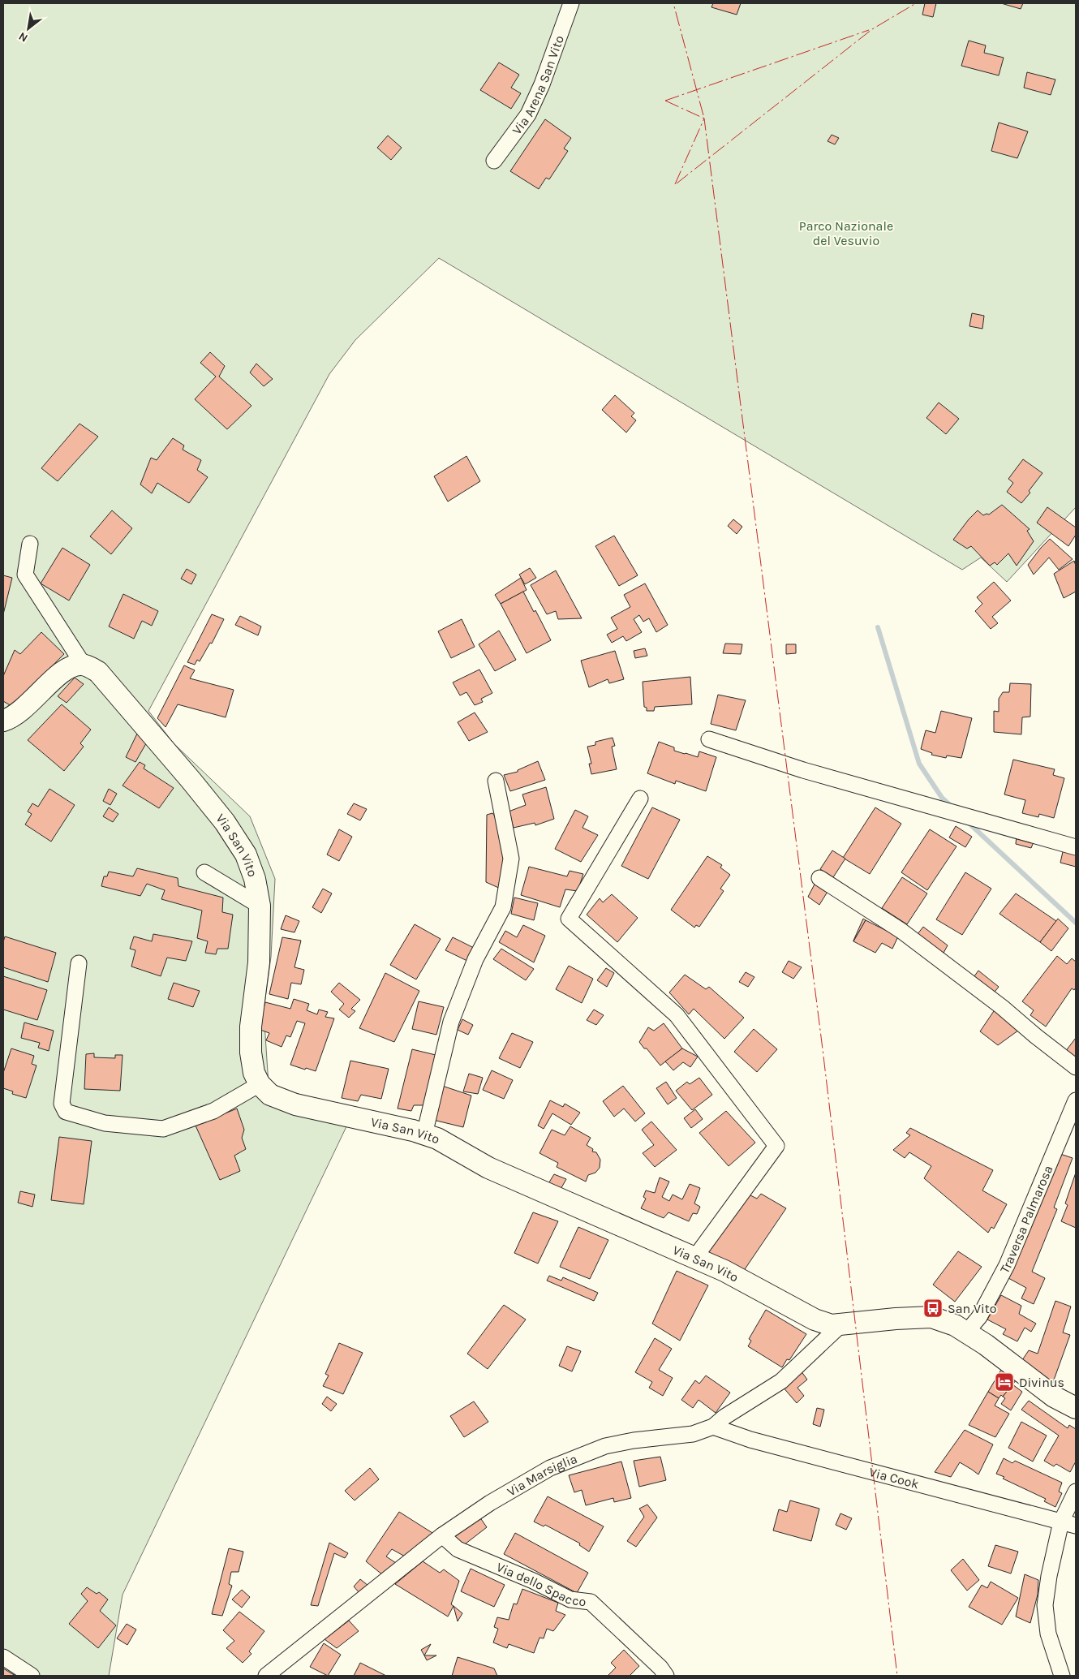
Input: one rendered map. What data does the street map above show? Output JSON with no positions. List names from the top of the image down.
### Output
{
  "streets": {
    "street": [
      "Via Arena San Vito",
      "Via San Vito",
      "Traversa Palmarosa",
      "Via Marsiglia",
      "Via Cook",
      "Via dello Spacco"
    ]
  },
  "crossings": [
    ["Via San Vito", "Traversa Palmarosa"],
    ["Via San Vito", "Via Marsiglia"],
    ["Via Marsiglia", "Via Cook"],
    ["Via Marsiglia", "Via dello Spacco"]
  ],
  "parks": ["Parco Nazionale del Vesuvio"],
  "places": {
    "bus stop": ["San Vito"],
    "hotel": ["Divinus"]
  },
  "north": "bottom left"
}
